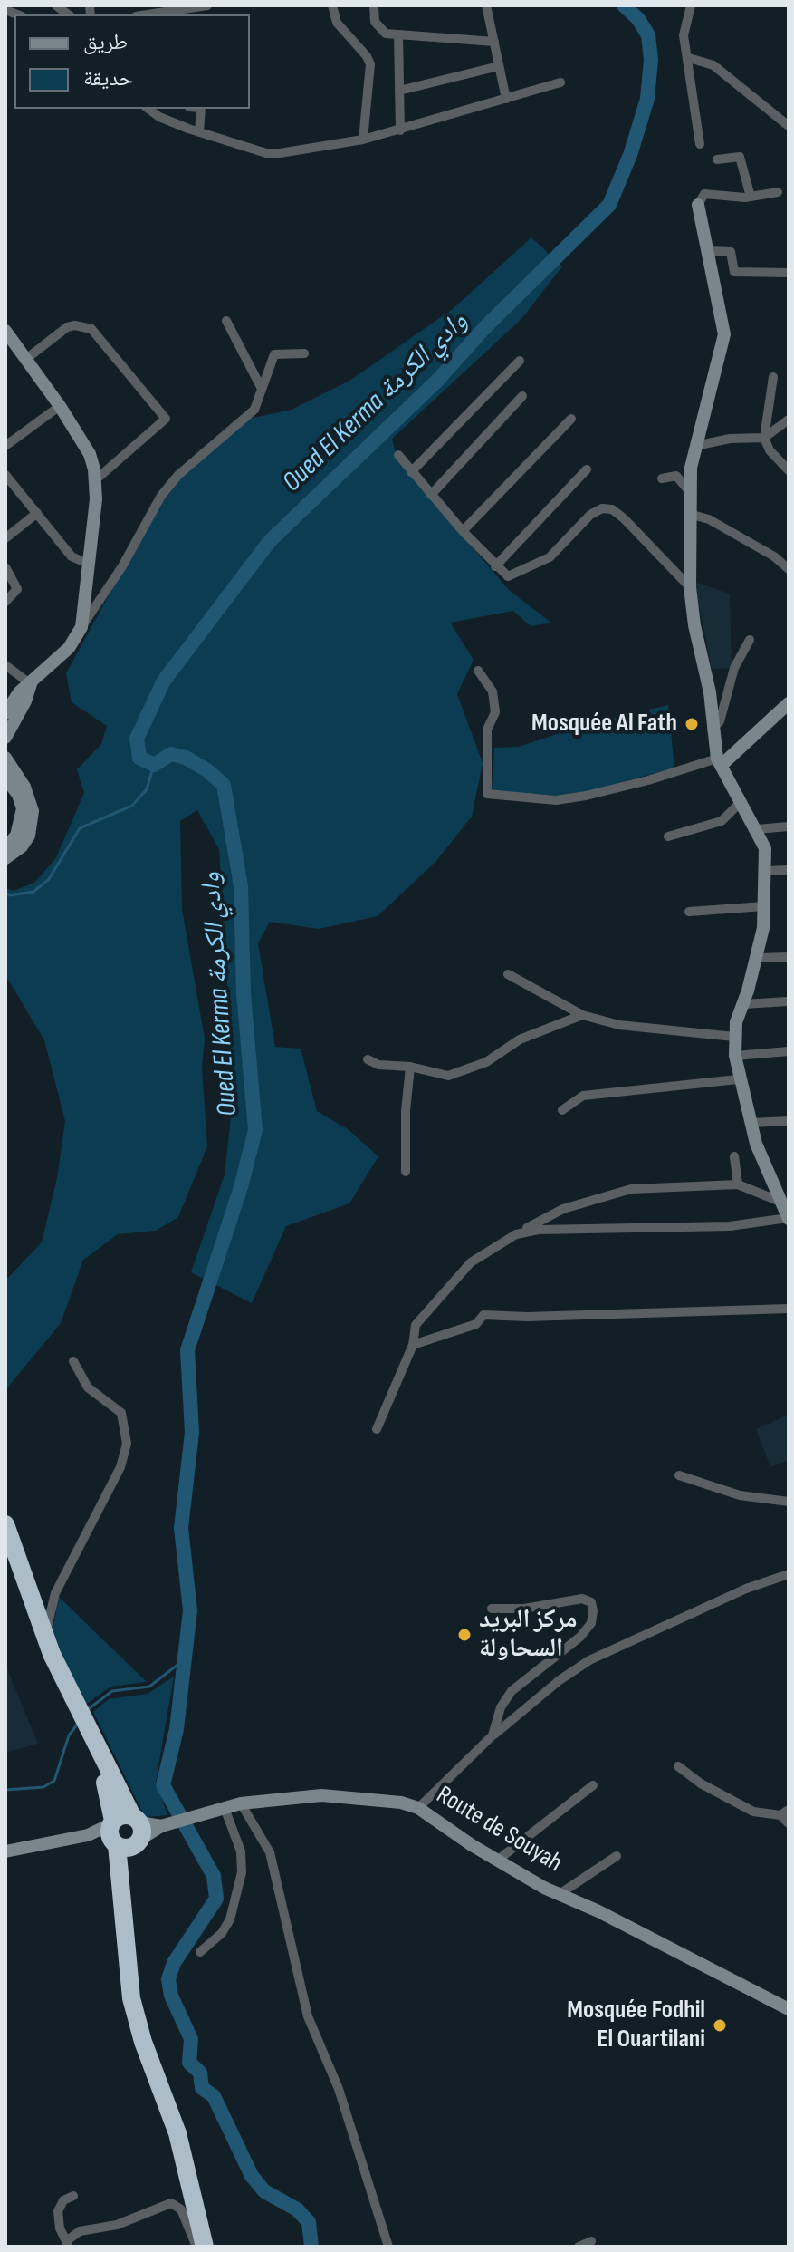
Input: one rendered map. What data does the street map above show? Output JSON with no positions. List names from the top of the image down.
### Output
{
  "streets": {
    "street": ["Route de Souyah"]
  },
  "water": ["Oued El Kerma وادي الكرمة"],
  "places": ["Mosquée Al Fath", "مركز البريد السحاولة", "Mosquée Fodhil El Ouartilani"],
  "legend": ["طريق", "حديقة"]
}
